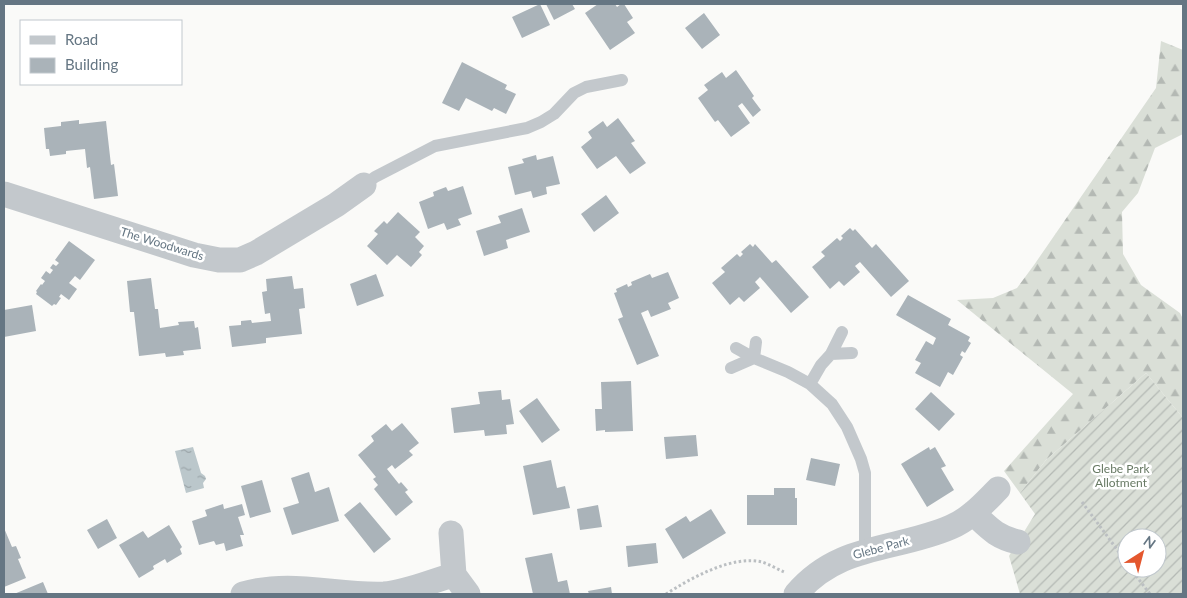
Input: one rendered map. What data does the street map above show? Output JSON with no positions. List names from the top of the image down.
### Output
{
  "streets": {
    "street": ["The Woodwards", "Glebe Park"]
  },
  "parks": ["Glebe Park Allotment"],
  "legend": ["Road", "Building"],
  "north": "top right"
}
